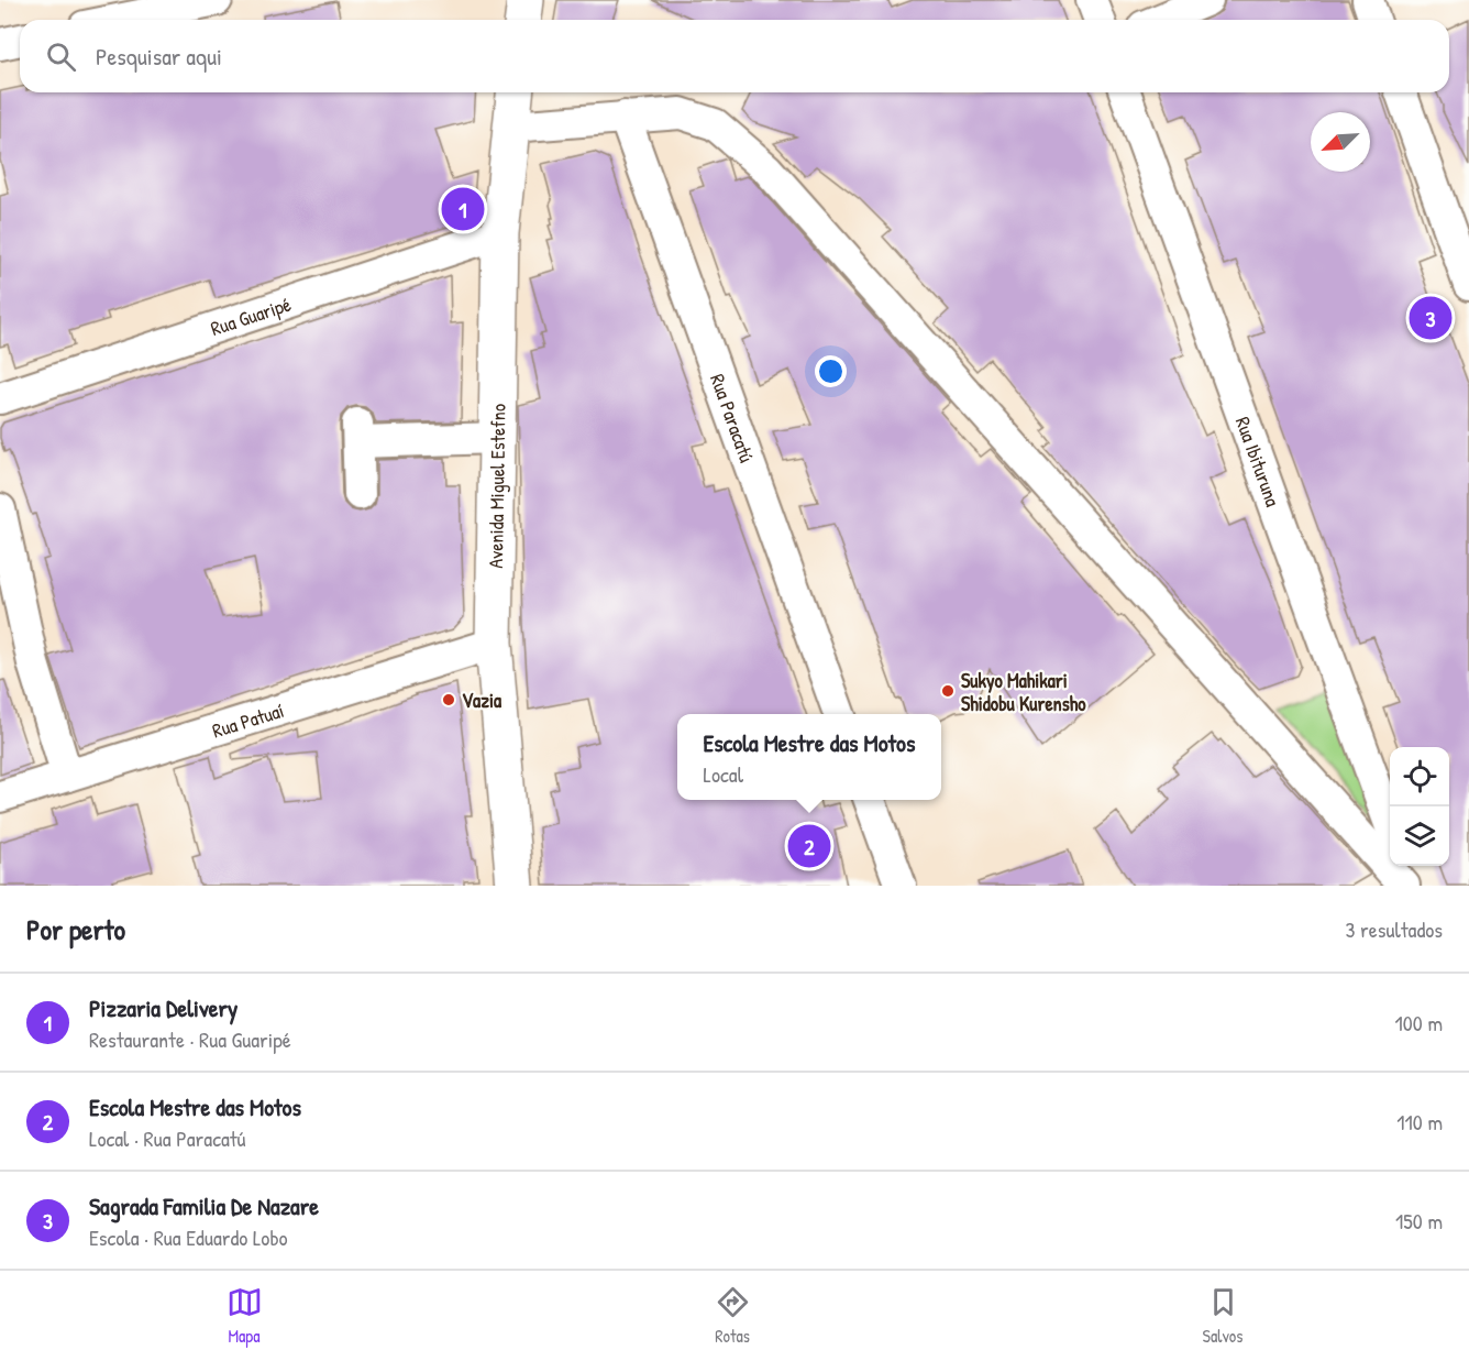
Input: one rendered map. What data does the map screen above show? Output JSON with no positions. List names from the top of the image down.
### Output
{
  "streets": {
    "street": [
      "Rua Guaripé",
      "Rua Paracatú",
      "Rua Ibituruna",
      "Avenida Miguel Estefno",
      "Rua Patuaí"
    ]
  },
  "crossings": [
    ["Rua Guaripé", "Avenida Miguel Estefno"],
    ["Avenida Miguel Estefno", "Rua Patuaí"]
  ],
  "places": ["Sukyo Mahikari Shidobu Kurensho", "Vazia"],
  "north": "bottom left",
  "page": {
    "search": "Pesquisar aqui",
    "pins": ["1", "3", "2"],
    "popup": ["Escola Mestre das Motos", "Local"],
    "heading": ["Por perto", "3 resultados"],
    "list": [
      {
        "mark": "1",
        "name": "Pizzaria Delivery",
        "note": "Restaurante · Rua Guaripé",
        "value": "100 m"
      },
      {
        "mark": "2",
        "name": "Escola Mestre das Motos",
        "note": "Local · Rua Paracatú",
        "value": "110 m"
      },
      {
        "mark": "3",
        "name": "Sagrada Familia De Nazare",
        "note": "Escola · Rua Eduardo Lobo",
        "value": "150 m"
      }
    ],
    "nav": ["Mapa", "Rotas", "Salvos"]
  }
}
